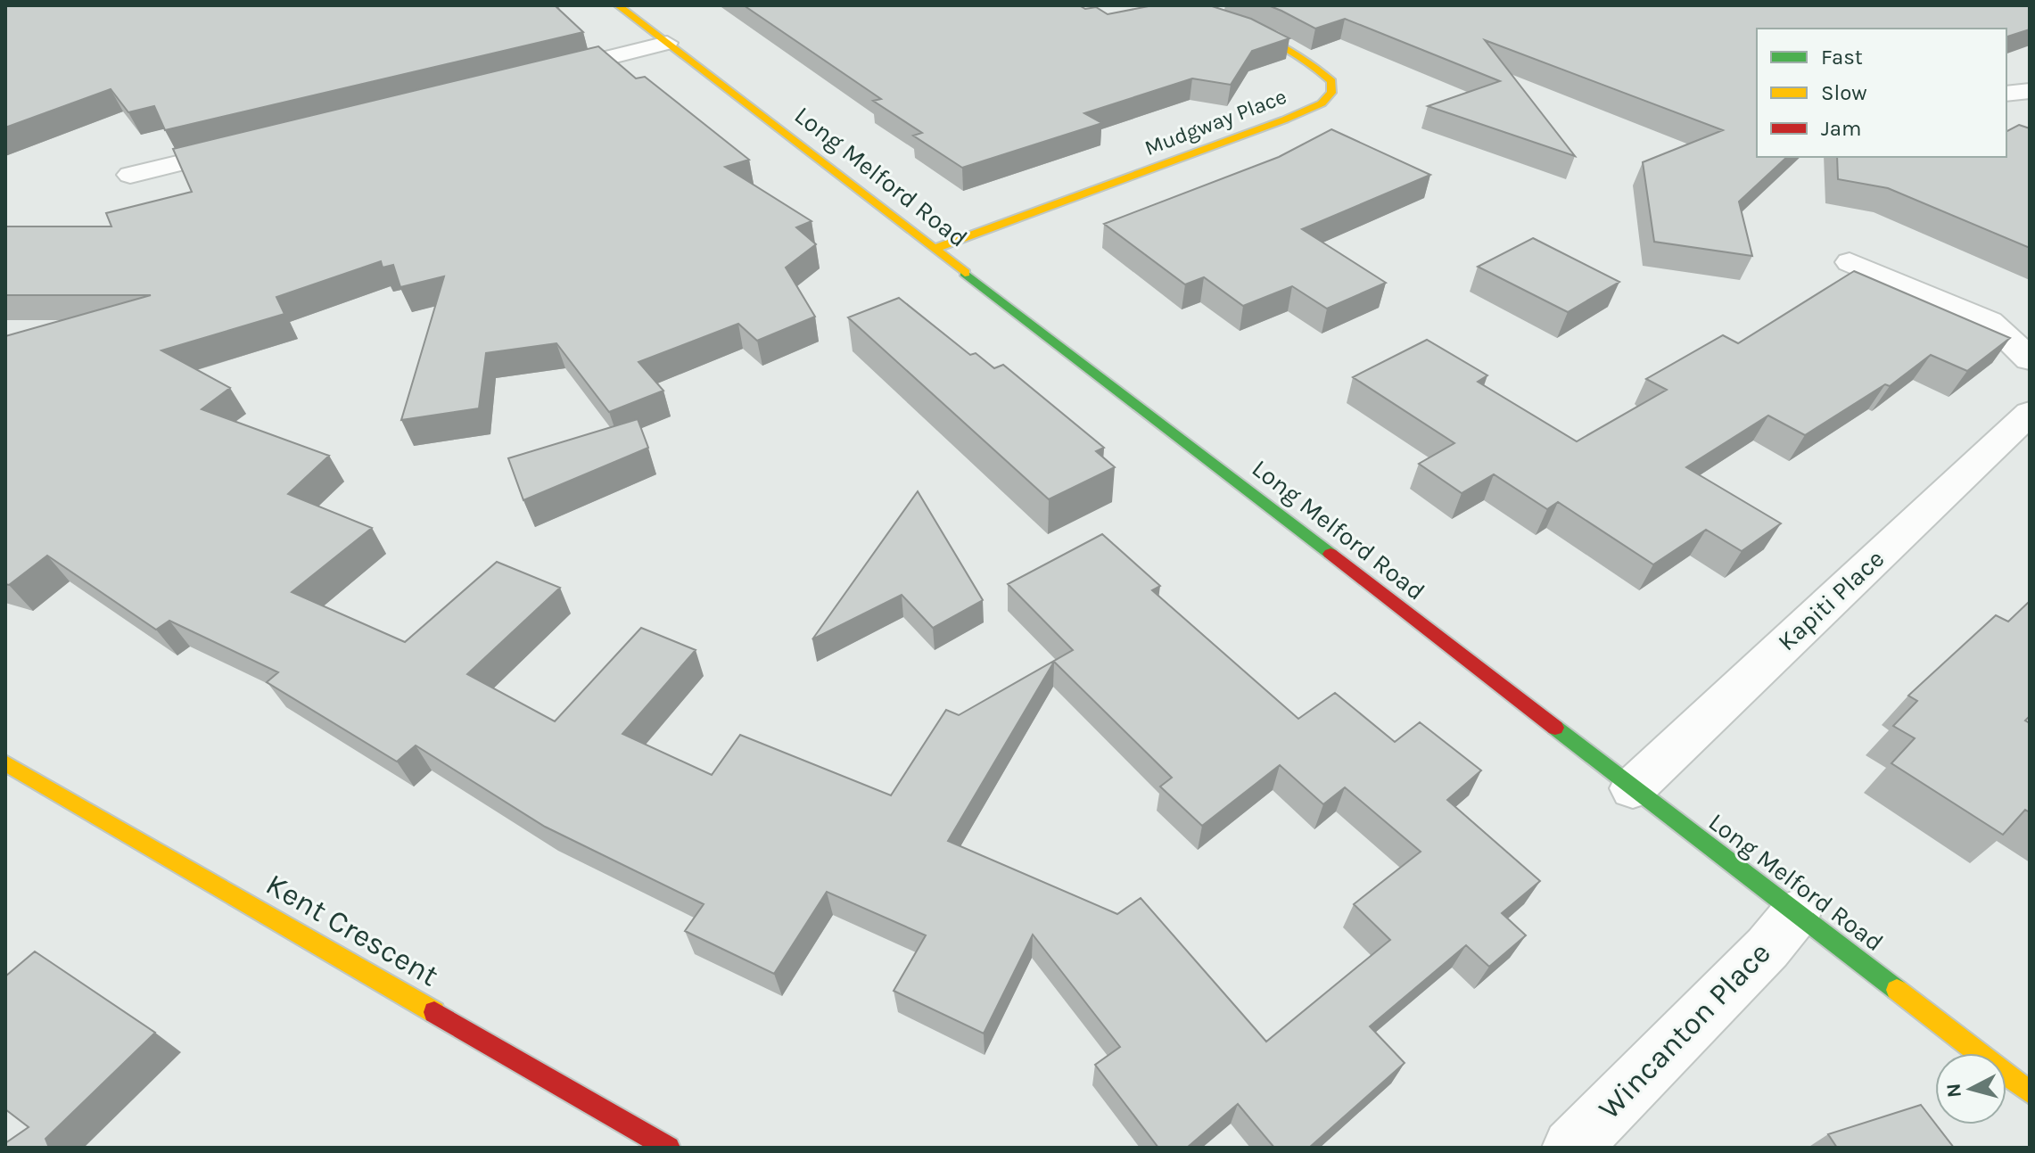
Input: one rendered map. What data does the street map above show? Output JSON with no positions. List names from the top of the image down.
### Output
{
  "streets": {
    "street": [
      "Mudgway Place",
      "Long Melford Road",
      "Kapiti Place",
      "Kent Crescent",
      "Wincanton Place"
    ]
  },
  "crossings": [
    ["Mudgway Place", "Long Melford Road"],
    ["Long Melford Road", "Kapiti Place"],
    ["Long Melford Road", "Wincanton Place"]
  ],
  "legend": ["Fast", "Slow", "Jam"],
  "north": "left"
}
